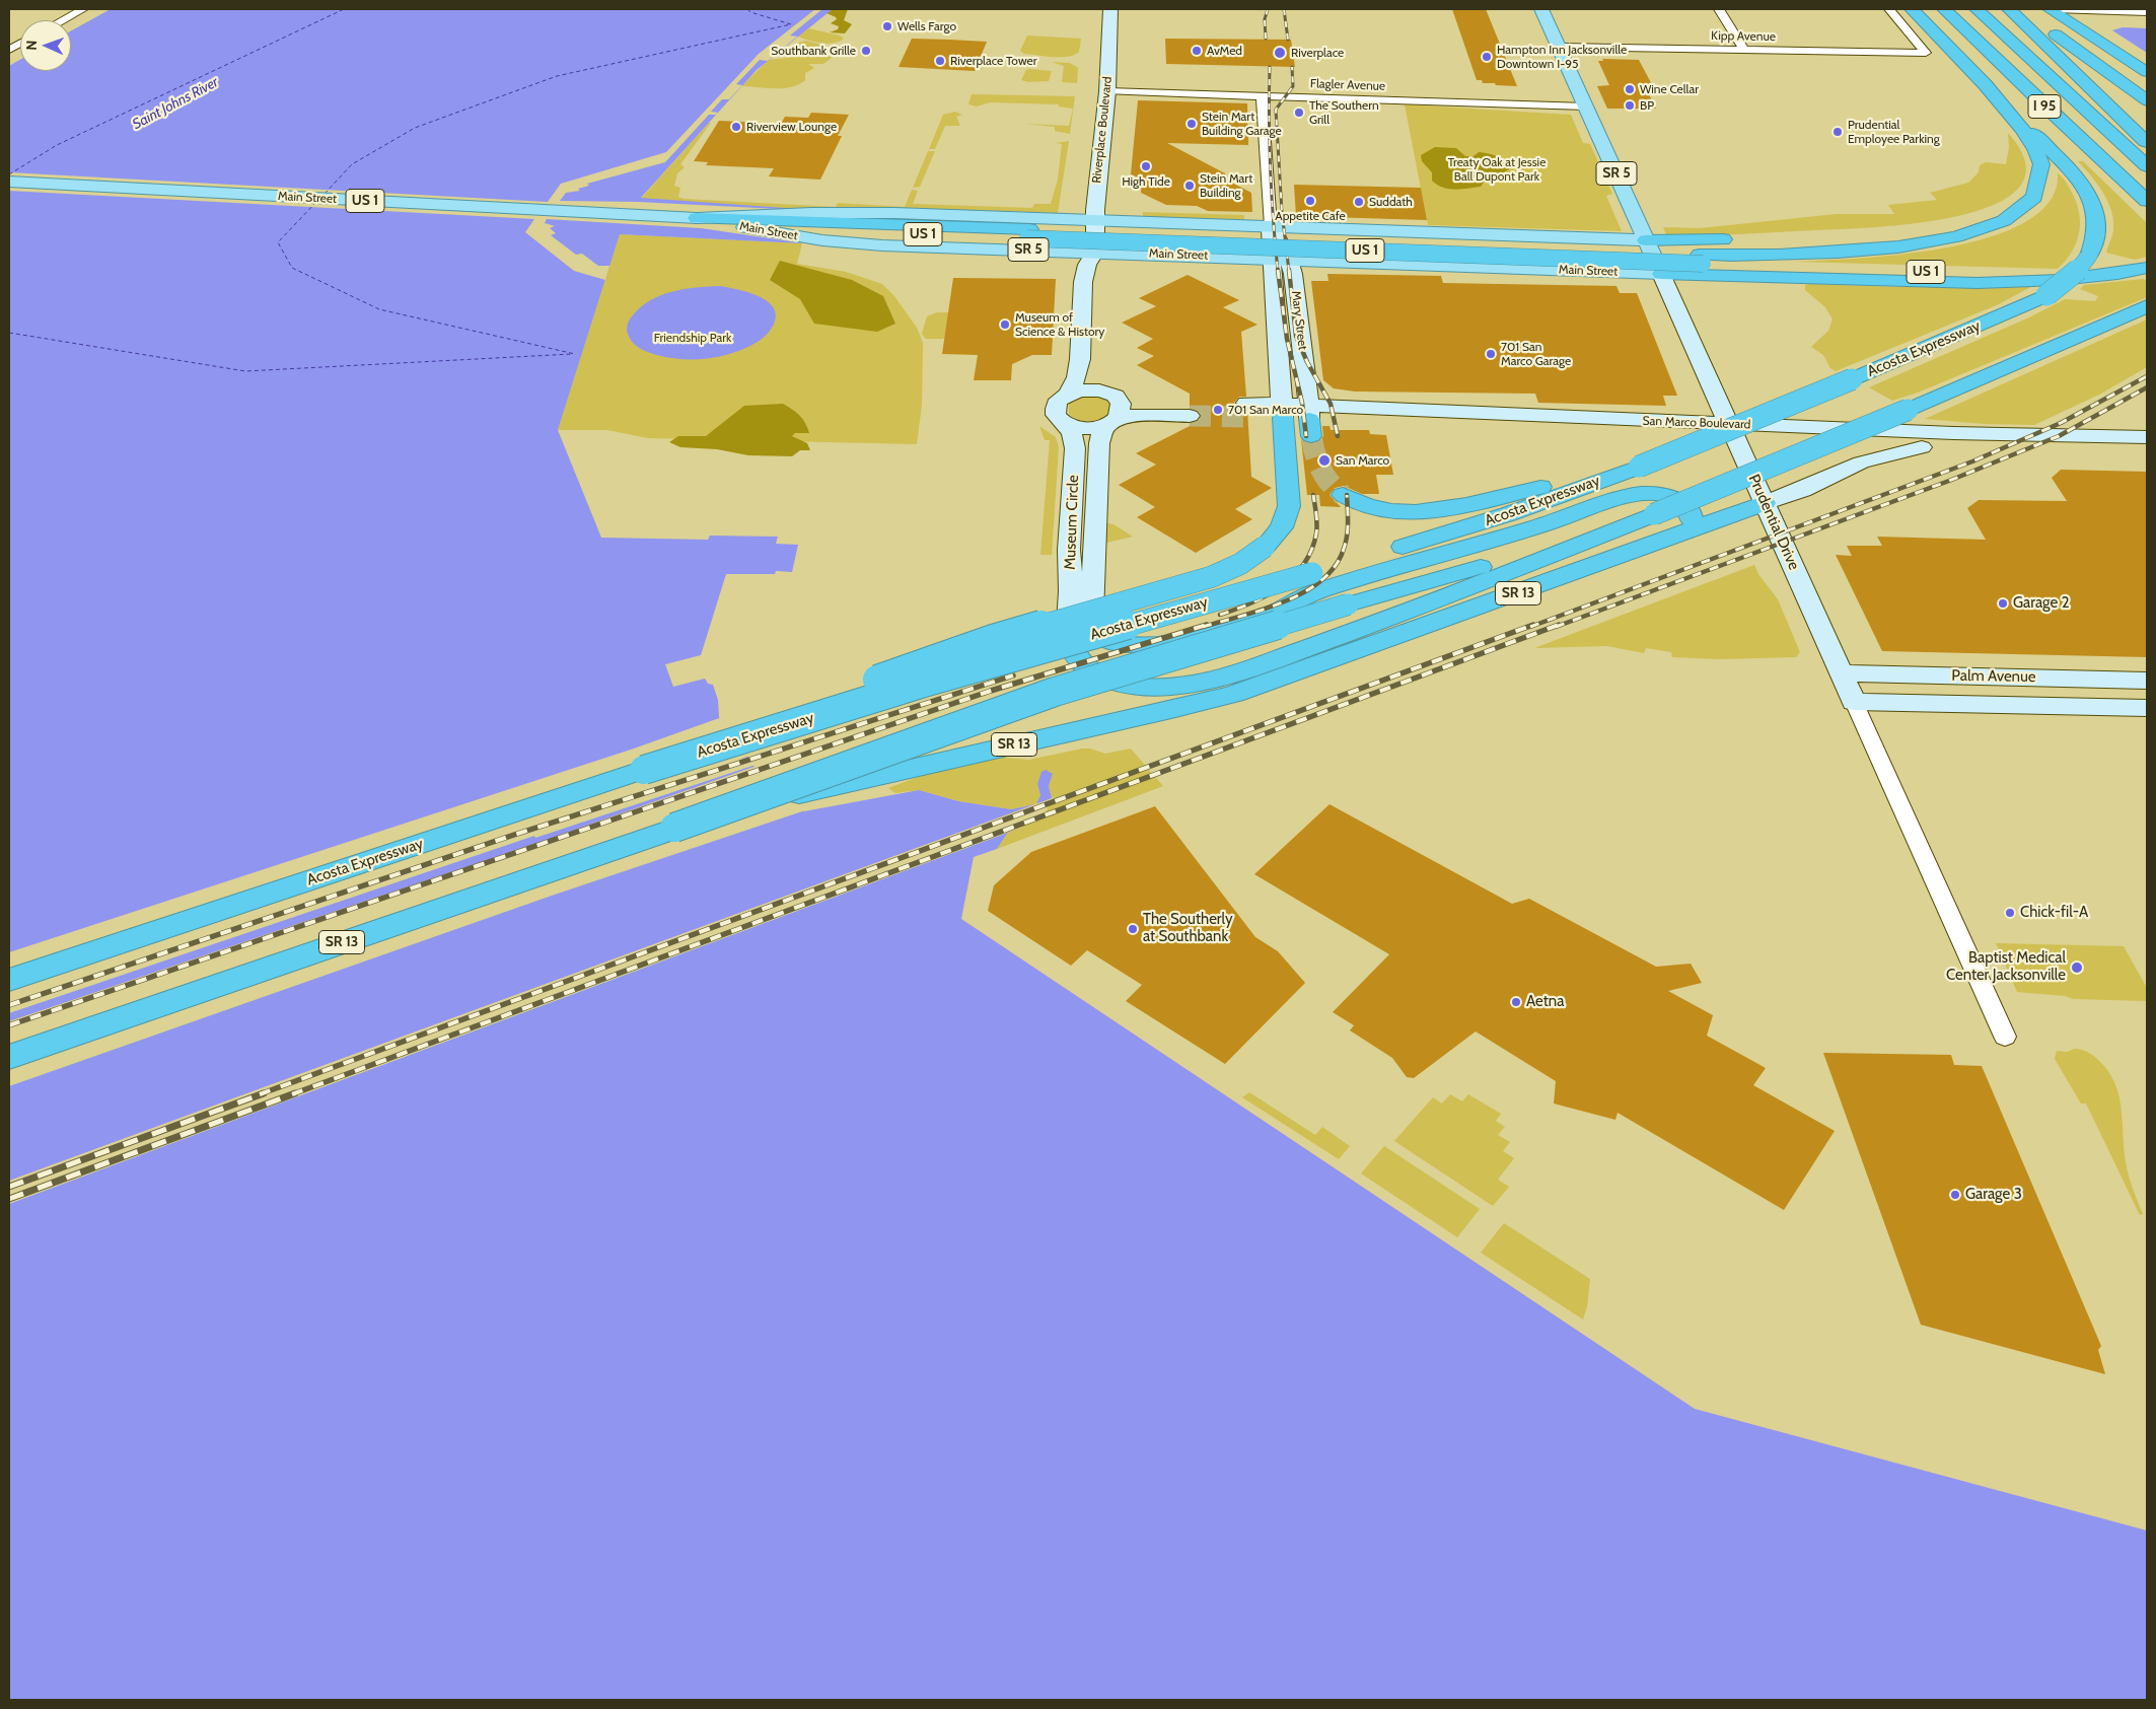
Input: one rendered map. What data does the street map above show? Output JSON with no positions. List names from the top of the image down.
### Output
{
  "streets": {
    "highway": [
      "I 95",
      "US 1",
      "Acosta Expressway",
      "SR 13"
    ],
    "main road": [
      "Riverplace Boulevard",
      "SR 5",
      "Main Street",
      "Mary Street",
      "San Marco Boulevard",
      "Museum Circle",
      "Prudential Drive",
      "Palm Avenue"
    ],
    "street": ["Kipp Avenue", "Flagler Avenue"]
  },
  "crossings": [
    ["Kipp Avenue", "Prudential Drive"],
    ["Flagler Avenue", "Riverplace Boulevard"],
    ["Flagler Avenue", "Mary Street"],
    ["Flagler Avenue", "Prudential Drive"],
    ["Riverplace Boulevard", "Main Street"],
    ["Riverplace Boulevard", "Museum Circle"],
    ["Main Street", "US 1"],
    ["Main Street", "Mary Street"],
    ["Main Street", "Museum Circle"],
    ["Main Street", "Prudential Drive"],
    ["Mary Street", "San Marco Boulevard"],
    ["San Marco Boulevard", "Prudential Drive"],
    ["Prudential Drive", "SR 13"],
    ["Prudential Drive", "Palm Avenue"]
  ],
  "water": ["Saint Johns River"],
  "parks": ["Treaty Oak at Jessie Ball Dupont Park", "Friendship Park"],
  "places": [
    "Wells Fargo",
    "Southbank Grille",
    "AvMed",
    "Riverplace",
    "Hampton Inn Jacksonville Downtown I-95",
    "Riverplace Tower",
    "Wine Cellar",
    "BP",
    "The Southern Grill",
    "Stein Mart Building Garage",
    "Riverview Lounge",
    "Prudential Employee Parking",
    "High Tide",
    "Stein Mart Building",
    "Appetite Cafe",
    "Suddath",
    "Museum of Science & History",
    "701 San Marco Garage",
    "701 San Marco",
    "San Marco",
    "Garage 2",
    "Chick-fil-A",
    "The Southerly at Southbank",
    "Baptist Medical Center Jacksonville",
    "Aetna",
    "Garage 3"
  ],
  "north": "left"
}
